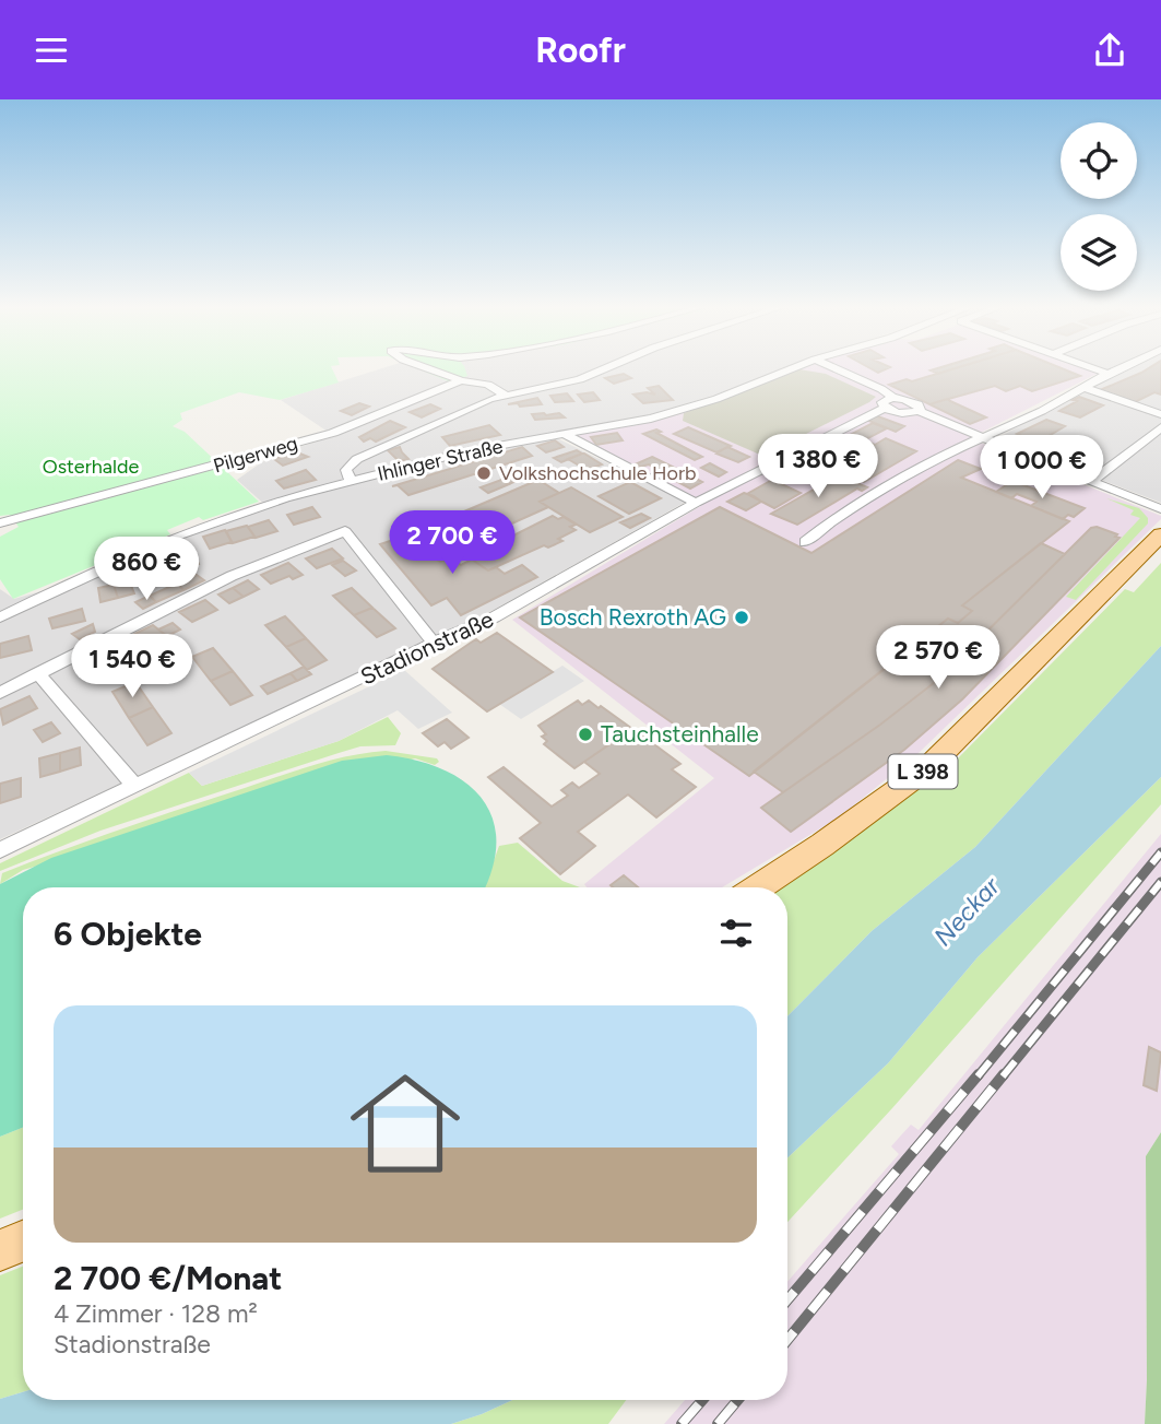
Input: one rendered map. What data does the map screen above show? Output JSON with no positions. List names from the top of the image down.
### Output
{
  "streets": {
    "main road": ["L 398"],
    "street": ["Pilgerweg", "Ihlinger Straße", "Stadionstraße"]
  },
  "water": ["Neckar"],
  "parks": ["Osterhalde"],
  "places": ["Volkshochschule Horb", "Bosch Rexroth AG", "Tauchsteinhalle"],
  "page": {
    "header": "Roofr",
    "price": [
      "1 380 €",
      "1 000 €",
      "2 700 €",
      "860 €",
      "2 570 €",
      "1 540 €"
    ],
    "heading": "6 Objekte",
    "list": [
      {
        "name": "2 700 €/Monat",
        "note": "4 Zimmer · 128 m² · Stadionstraße"
      }
    ]
  }
}
